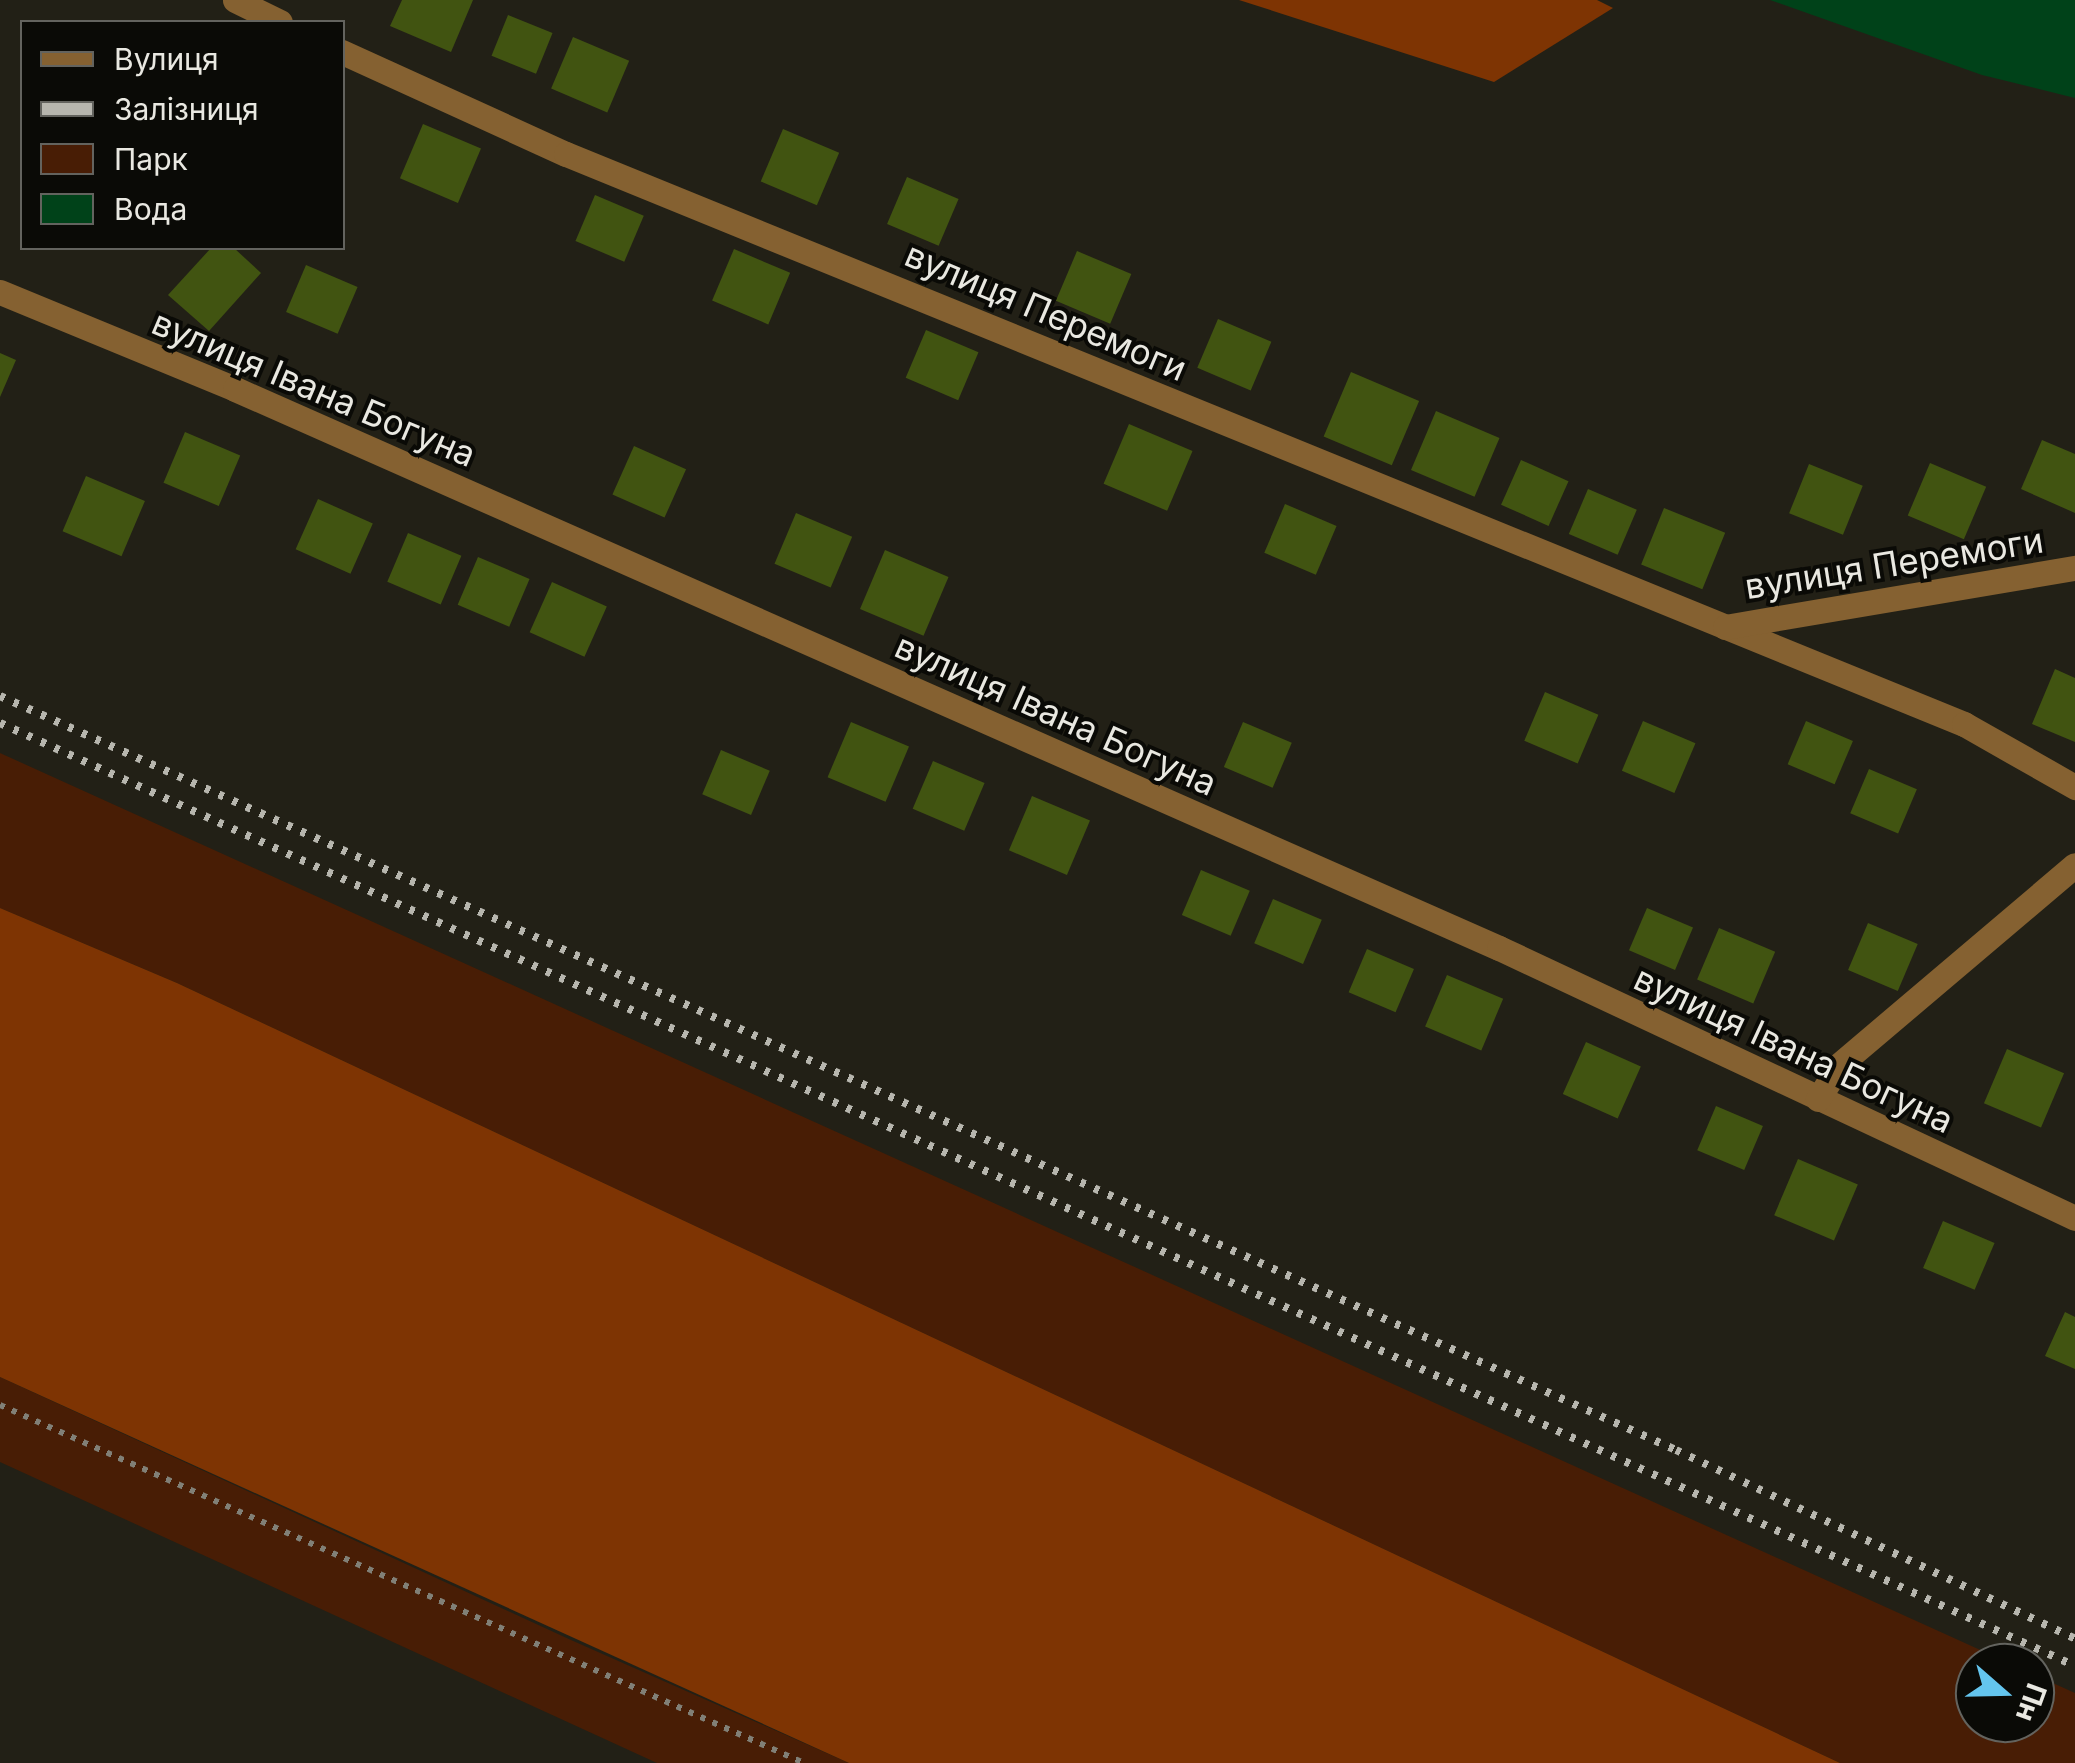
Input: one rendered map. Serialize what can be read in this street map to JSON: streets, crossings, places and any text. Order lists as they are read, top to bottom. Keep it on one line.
{"streets":{"street":["вулиця Перемоги","вулиця Івана Богуна"]},"legend":["Вулиця","Залізниця","Парк","Вода"],"north":"right"}
